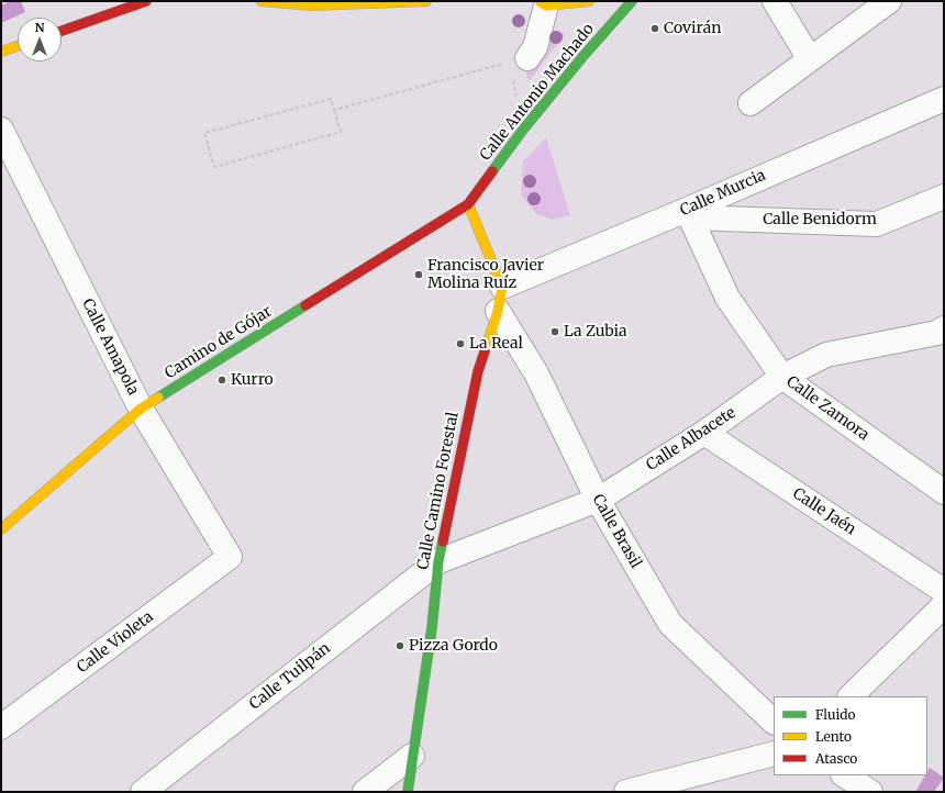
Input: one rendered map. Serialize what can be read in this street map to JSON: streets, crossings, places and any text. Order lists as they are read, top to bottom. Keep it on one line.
{"streets":{"street":["Calle Antonio Machado","Calle Murcia","Calle Benidorm","Camino de Gójar","Calle Amapola","Calle Zamora","Calle Albacete","Calle Camino Forestal","Calle Jaén","Calle Brasil","Calle Violeta","Calle Tuilpán"]},"crossings":[["Calle Antonio Machado","Camino de Gójar"],["Calle Murcia","Calle Benidorm"],["Calle Murcia","Calle Zamora"],["Calle Murcia","Calle Camino Forestal"],["Calle Benidorm","Calle Zamora"],["Camino de Gójar","Calle Amapola"],["Calle Amapola","Calle Violeta"],["Calle Zamora","Calle Albacete"],["Calle Albacete","Calle Camino Forestal"],["Calle Albacete","Calle Jaén"],["Calle Albacete","Calle Brasil"],["Calle Albacete","Calle Tuilpán"],["Calle Camino Forestal","Calle Brasil"],["Calle Camino Forestal","Calle Tuilpán"]],"places":["Covirán","Francisco Javier Molina Ruíz","La Zubia","La Real","Kurro","Pizza Gordo"],"legend":["Fluido","Lento","Atasco"],"north":"top"}
